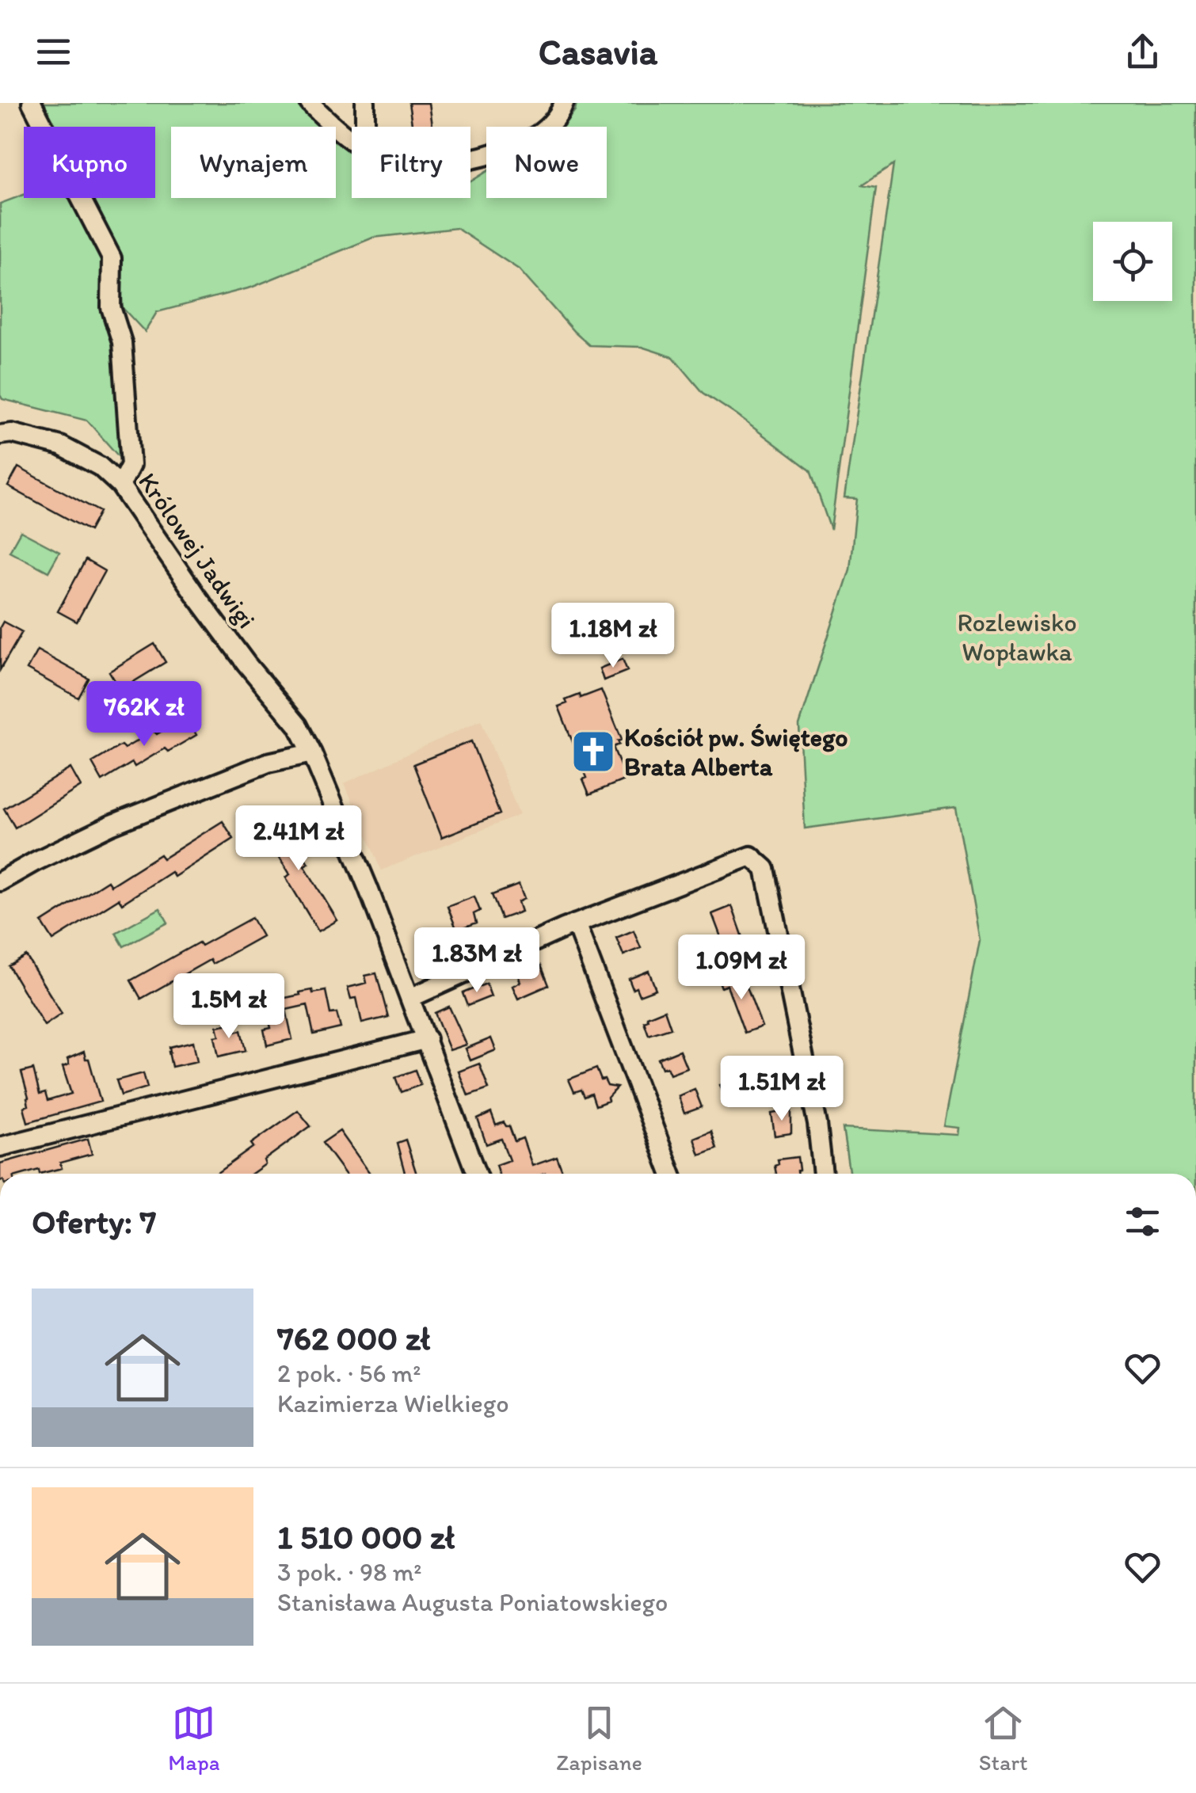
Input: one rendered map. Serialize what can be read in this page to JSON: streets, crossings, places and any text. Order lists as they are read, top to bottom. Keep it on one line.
{"streets":{"street":["Królowej Jadwigi"]},"parks":["Rozlewisko Wopławka"],"places":{"church":["Kościół pw. Świętego Brata Alberta"]},"page":{"header":"Casavia","chip":["Kupno","Wynajem","Filtry","Nowe"],"price":["1.18M zł","762K zł","2.41M zł","1.83M zł","1.09M zł","1.5M zł","1.51M zł"],"heading":"Oferty: 7","list":[{"name":"762 000 zł","note":"2 pok. · 56 m² · Kazimierza Wielkiego"},{"name":"1 510 000 zł","note":"3 pok. · 98 m² · Stanisława Augusta Poniatowskiego"}],"tabs":["Mapa","Zapisane","Start"]}}
